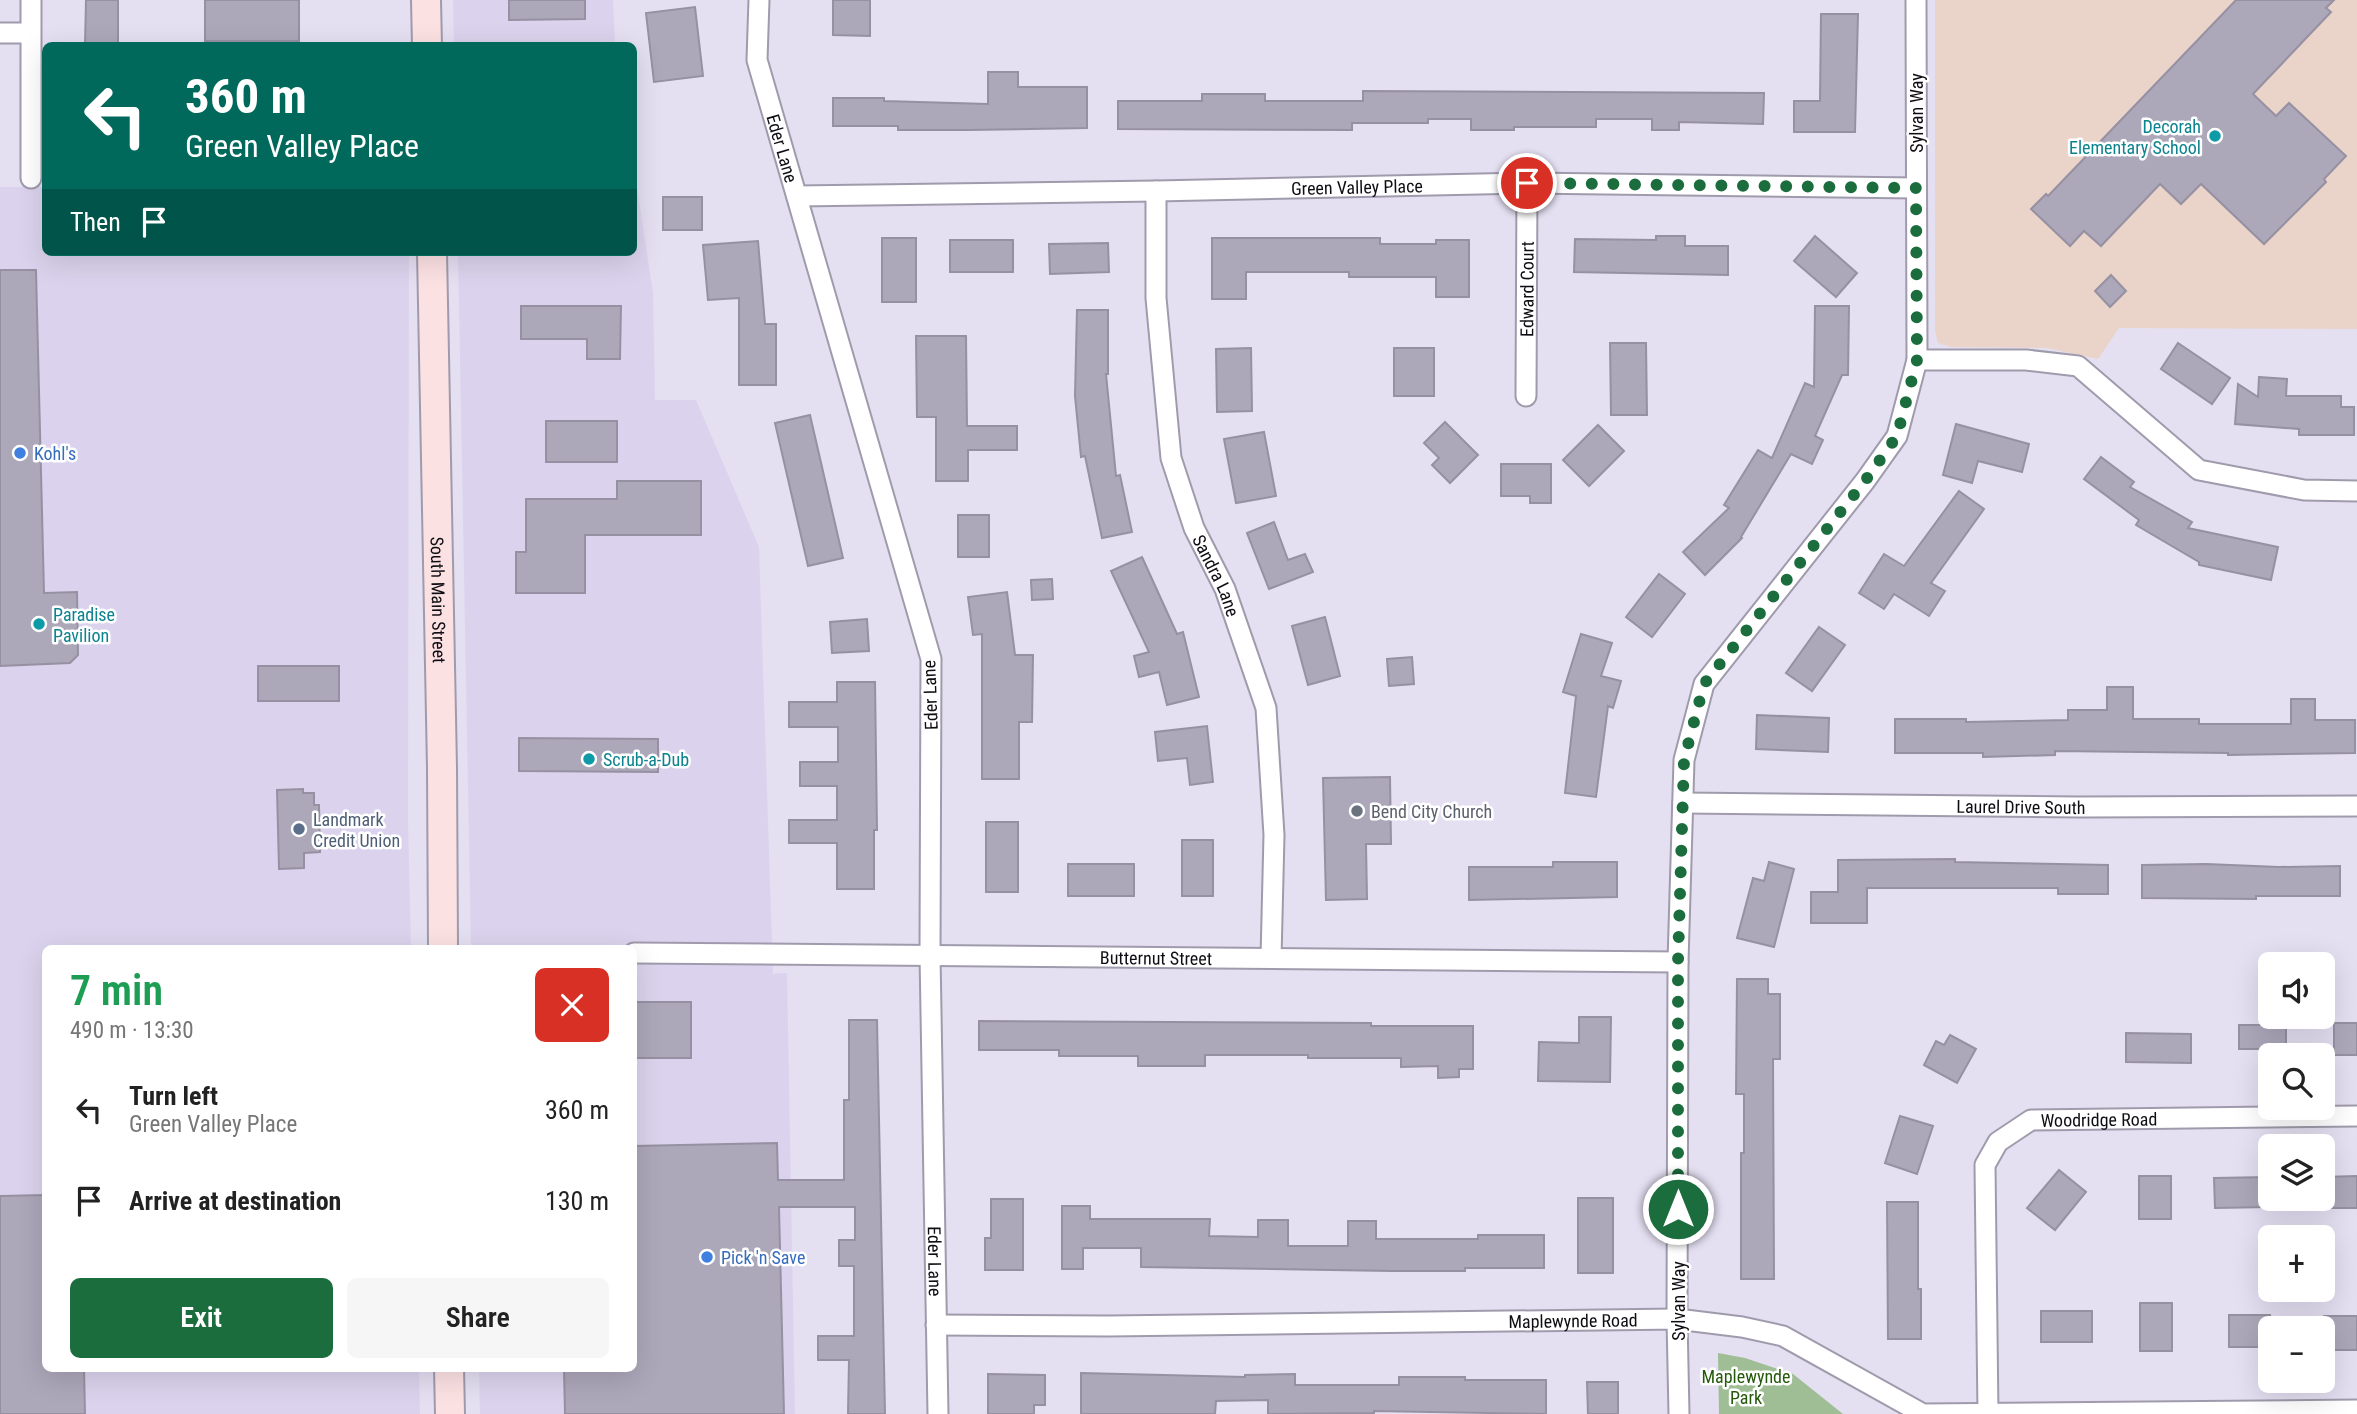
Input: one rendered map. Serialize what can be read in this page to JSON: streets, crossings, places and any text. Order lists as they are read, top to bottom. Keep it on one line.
{"streets":{"main road":["South Main Street"],"street":["Sylvan Way","Eder Lane","Green Valley Place","Edward Court","Sandra Lane","Laurel Drive South","Butternut Street","Woodridge Road","Maplewynde Road"]},"crossings":[["Sylvan Way","Green Valley Place"],["Sylvan Way","Laurel Drive South"],["Sylvan Way","Butternut Street"],["Sylvan Way","Maplewynde Road"],["Eder Lane","Green Valley Place"],["Eder Lane","Butternut Street"],["Eder Lane","Maplewynde Road"],["Green Valley Place","Edward Court"],["Green Valley Place","Sandra Lane"],["Sandra Lane","Butternut Street"],["Woodridge Road","Maplewynde Road"]],"parks":["Maplewynde Park"],"places":["Decorah Elementary School","Kohl's","Paradise Pavilion","Scrub-a-Dub","Bend City Church","Landmark Credit Union","Pick 'n Save"],"page":{"turn":["360 m","Green Valley Place"],"then":"Then","heading":["7 min","490 m · 13:30"],"map_buttons":["+","−"],"list":[{"name":"Turn left","note":"Green Valley Place","value":"360 m"},{"name":"Arrive at destination","value":"130 m"}],"buttons":["Exit","Share"]}}
